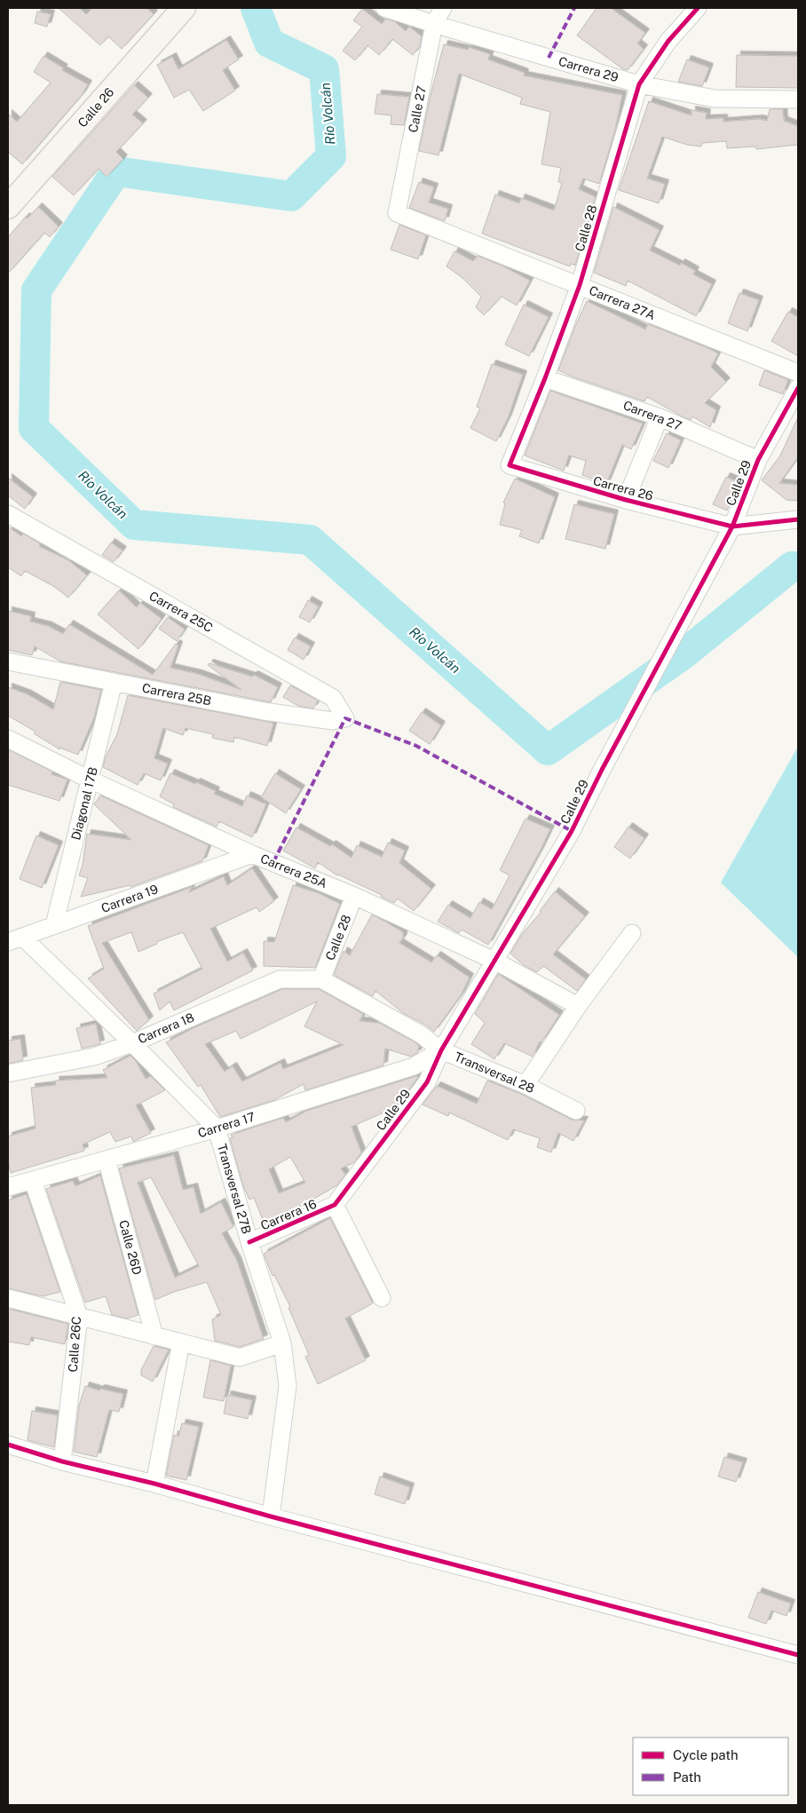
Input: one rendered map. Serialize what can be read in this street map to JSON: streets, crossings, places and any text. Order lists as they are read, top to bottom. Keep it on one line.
{"streets":{"main road":["Calle 26"],"street":["Carrera 29","Calle 27","Calle 28","Carrera 27A","Carrera 27","Calle 29","Carrera 26","Carrera 25C","Carrera 25B","Diagonal 17B","Carrera 25A","Carrera 19","Carrera 18","Transversal 28","Carrera 17","Transversal 27B","Carrera 16","Calle 26D","Calle 26C"]},"crossings":[["Carrera 29","Calle 27"],["Carrera 29","Calle 28"],["Calle 27","Carrera 27A"],["Calle 28","Carrera 27A"],["Calle 28","Carrera 27"],["Calle 28","Carrera 26"],["Calle 28","Carrera 25A"],["Calle 28","Carrera 18"],["Calle 28","Transversal 28"],["Carrera 27","Calle 29"],["Calle 29","Carrera 26"],["Calle 29","Carrera 25A"],["Calle 29","Transversal 28"],["Calle 29","Carrera 17"],["Calle 29","Carrera 16"],["Carrera 25C","Carrera 25B"],["Carrera 25B","Diagonal 17B"],["Diagonal 17B","Carrera 25A"],["Diagonal 17B","Carrera 19"],["Carrera 25A","Carrera 19"],["Carrera 19","Transversal 27B"],["Carrera 18","Transversal 28"],["Carrera 18","Transversal 27B"],["Transversal 28","Carrera 17"],["Carrera 17","Transversal 27B"],["Carrera 17","Calle 26D"],["Carrera 17","Calle 26C"],["Transversal 27B","Carrera 16"]],"water":["Río Volcán"],"legend":["Cycle path","Path"]}
